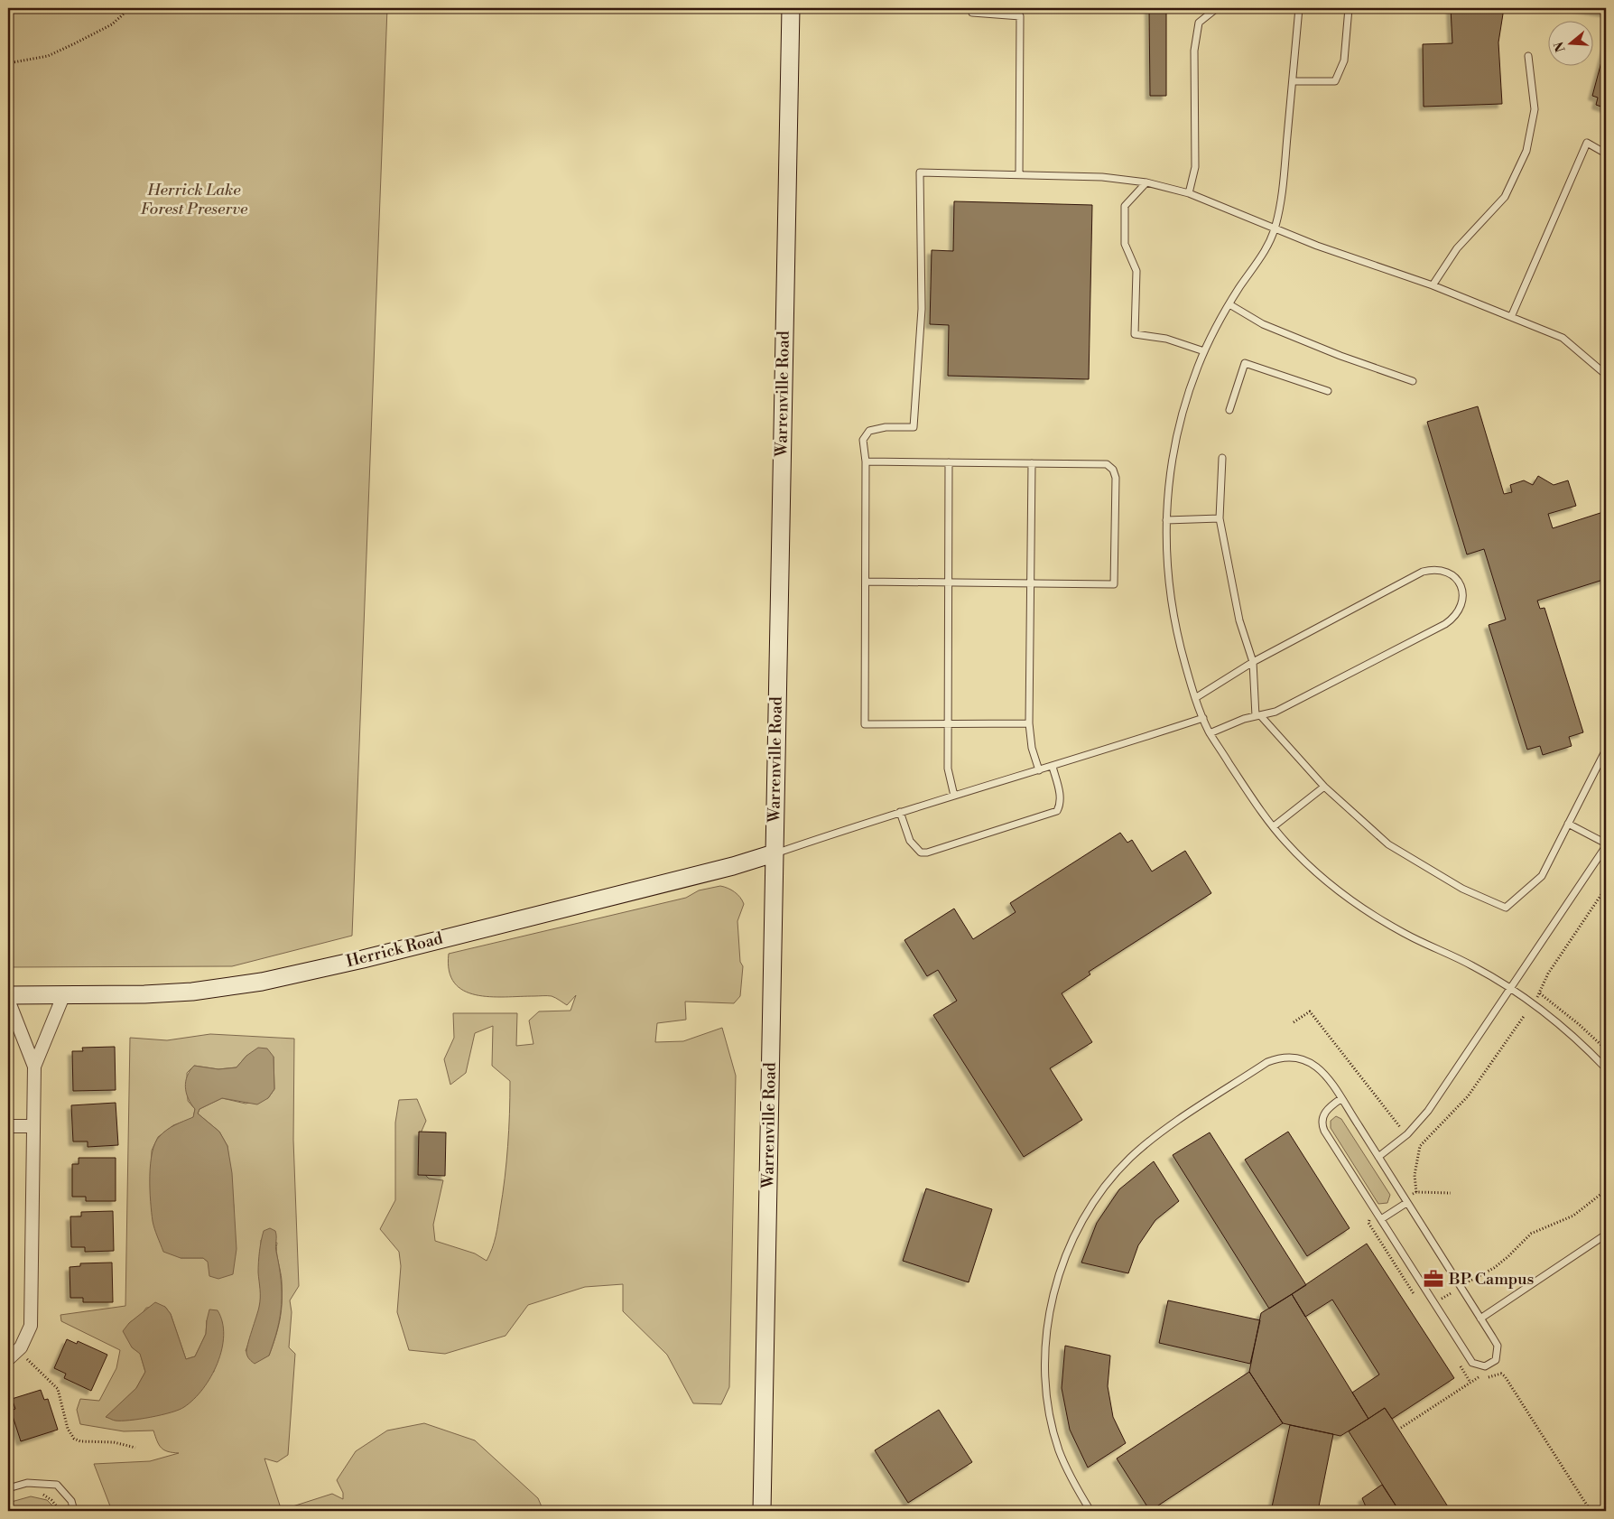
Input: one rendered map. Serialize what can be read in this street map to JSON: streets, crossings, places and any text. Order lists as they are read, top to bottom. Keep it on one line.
{"streets":{"main road":["Warrenville Road","Herrick Road"]},"crossings":[["Warrenville Road","Herrick Road"]],"parks":["Herrick Lake Forest Preserve"],"places":{"office":["BP Campus"]},"north":"left"}
